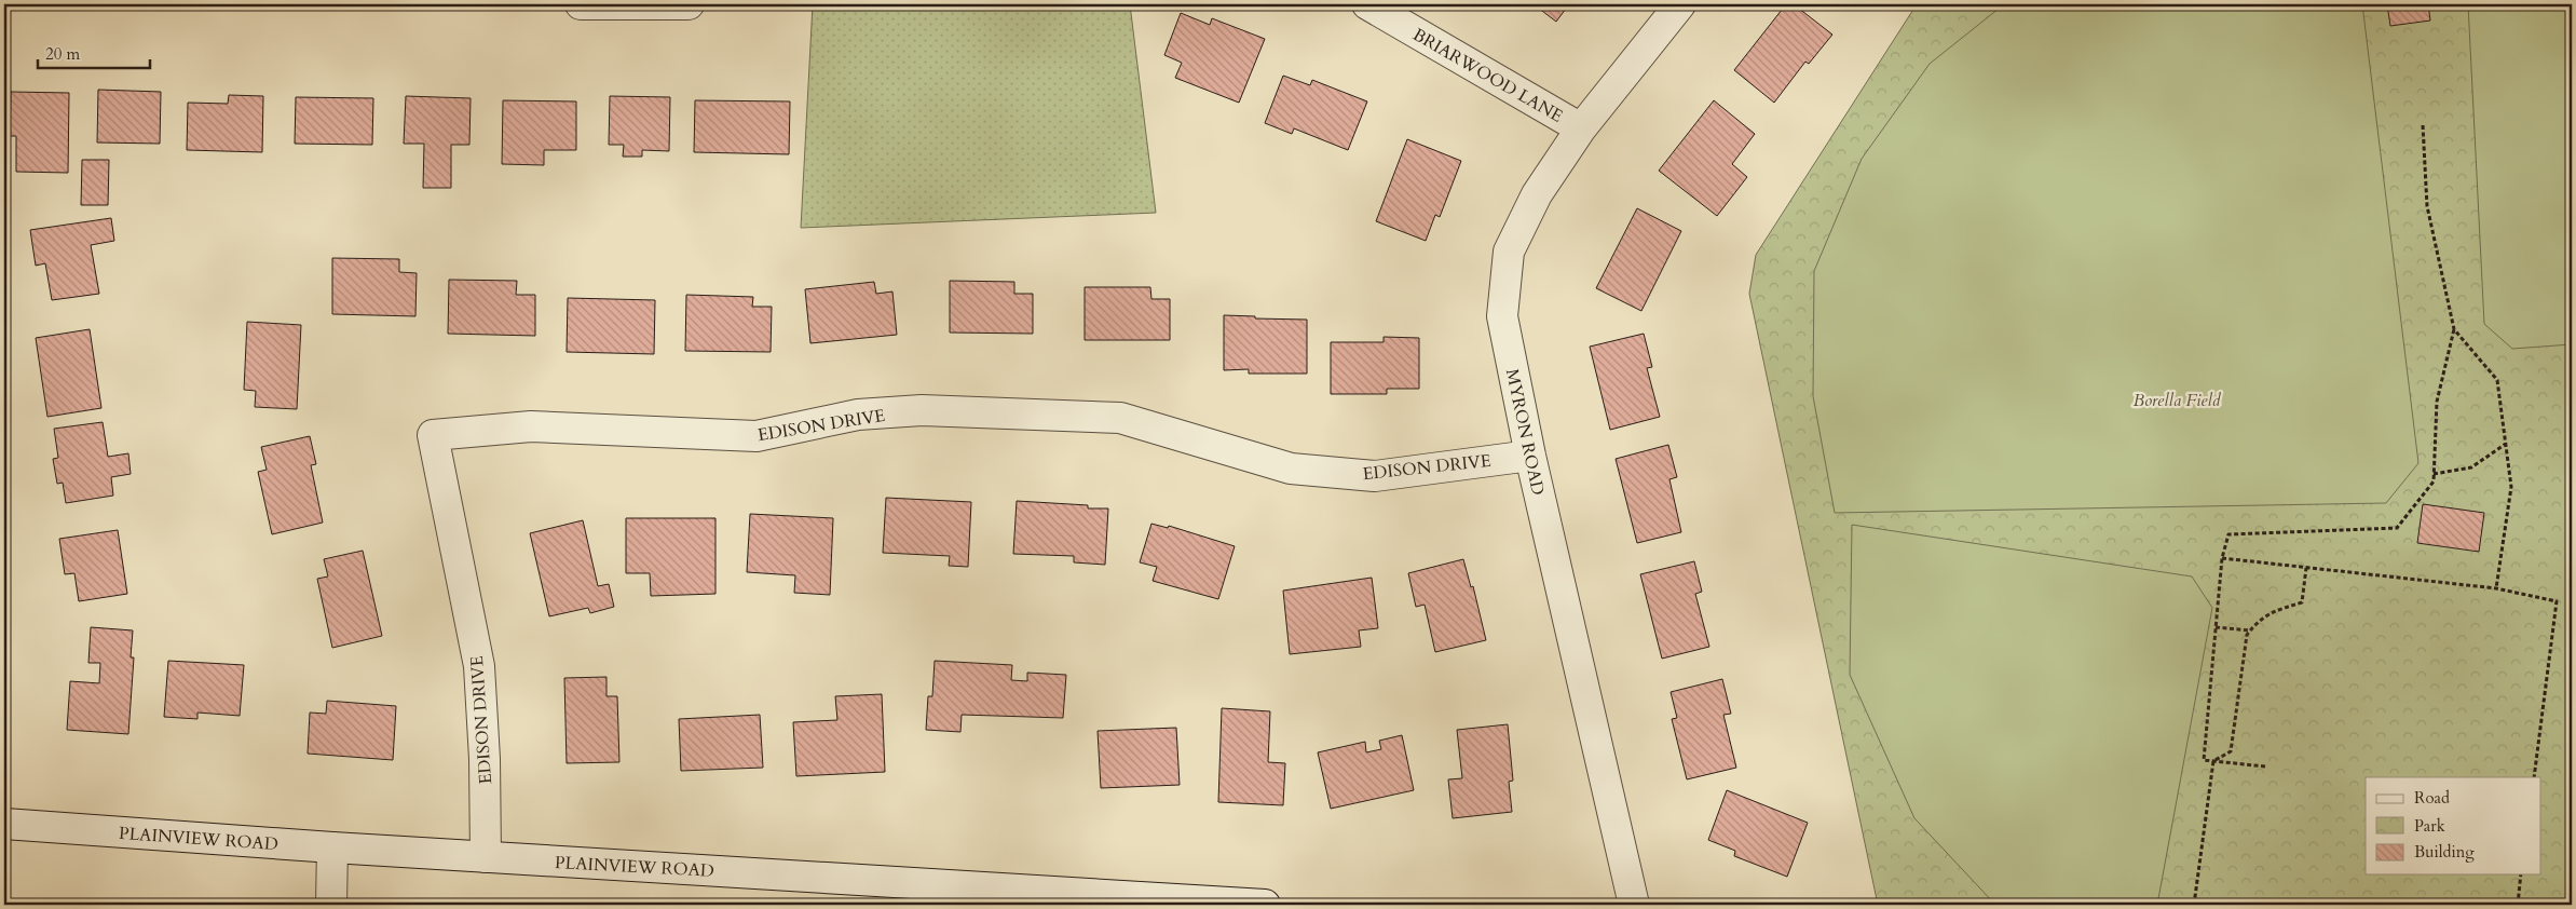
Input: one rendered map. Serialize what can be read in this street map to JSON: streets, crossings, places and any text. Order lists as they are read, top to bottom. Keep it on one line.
{"streets":{"street":["BRIARWOOD LANE","EDISON DRIVE","MYRON ROAD","PLAINVIEW ROAD"]},"crossings":[["BRIARWOOD LANE","MYRON ROAD"],["EDISON DRIVE","MYRON ROAD"],["EDISON DRIVE","PLAINVIEW ROAD"]],"parks":["Borella Field"],"legend":["Road","Park","Building"],"scale_bar":"20 m"}
